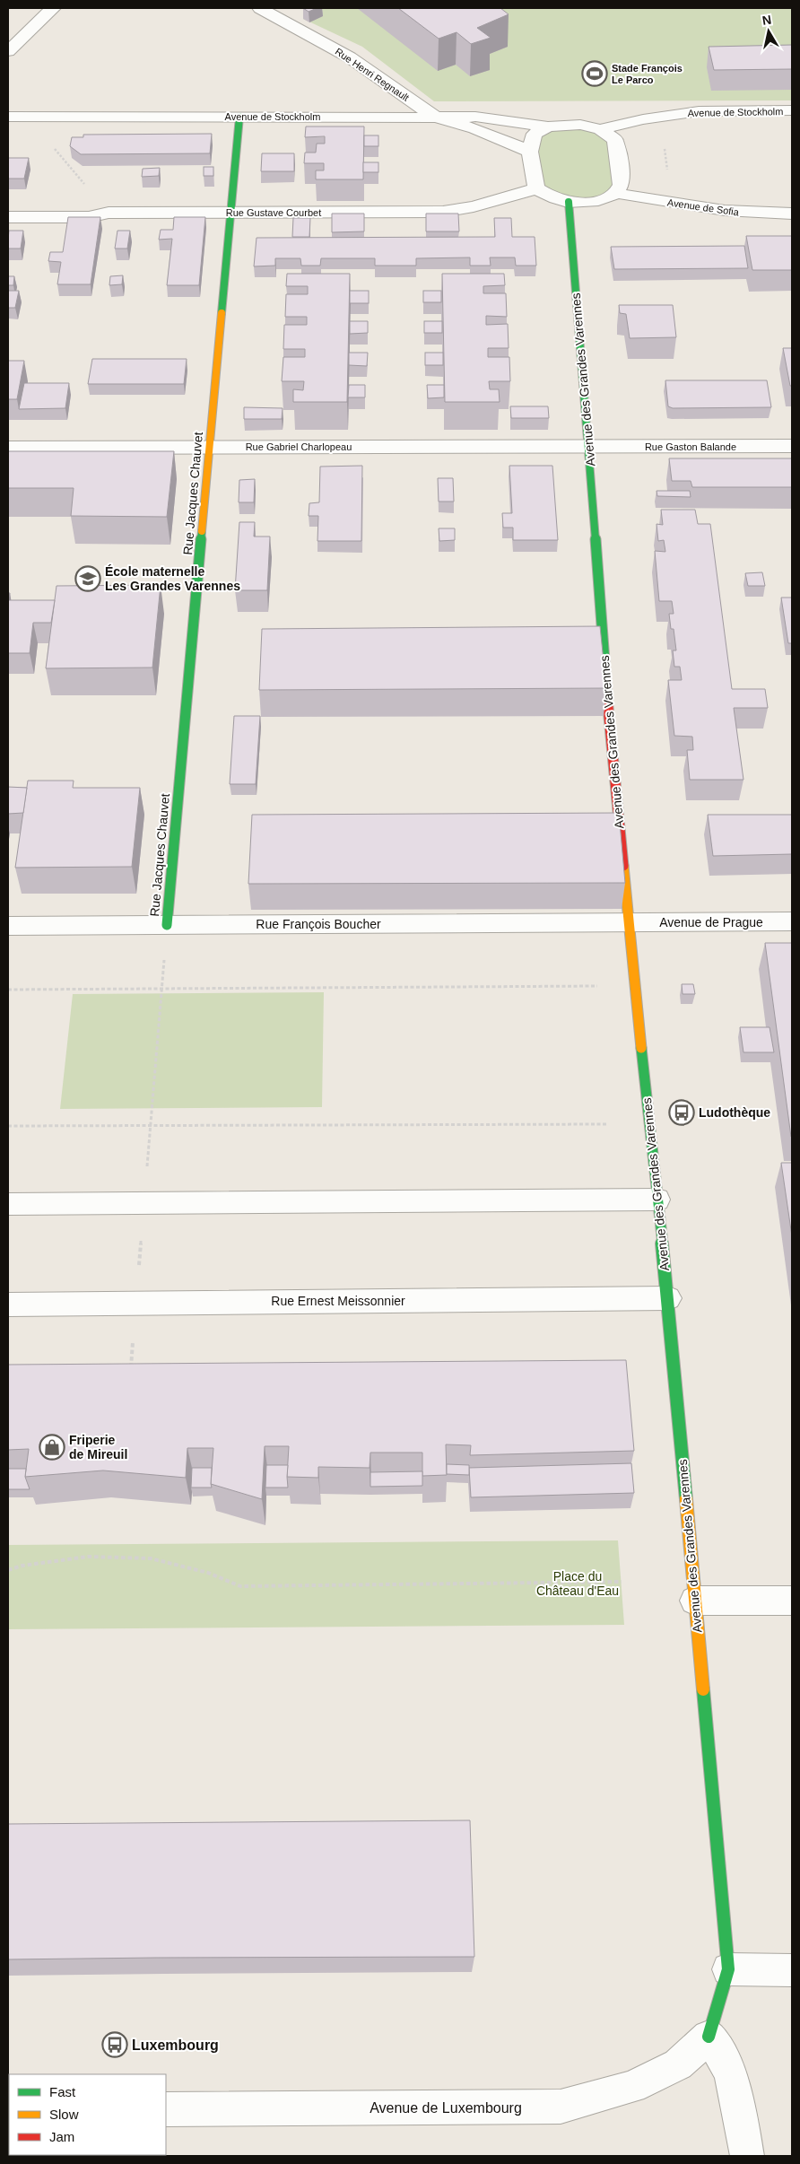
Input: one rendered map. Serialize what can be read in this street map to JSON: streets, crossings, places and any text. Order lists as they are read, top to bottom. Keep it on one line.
{"streets":{"street":["Rue Henri Regnault","Avenue de Stockholm","Avenue de Sofia","Rue Gustave Courbet","Avenue des Grandes Varennes","Rue Gabriel Charlopeau","Rue Gaston Balande","Rue Jacques Chauvet","Avenue de Prague","Rue François Boucher","Rue Ernest Meissonnier","Avenue de Luxembourg"]},"crossings":[["Rue Henri Regnault","Avenue de Stockholm"],["Avenue de Stockholm","Avenue de Sofia"],["Avenue de Stockholm","Rue Gustave Courbet"],["Avenue de Stockholm","Avenue des Grandes Varennes"],["Avenue de Stockholm","Rue Jacques Chauvet"],["Avenue de Sofia","Rue Gustave Courbet"],["Avenue de Sofia","Avenue des Grandes Varennes"],["Rue Gustave Courbet","Avenue des Grandes Varennes"],["Rue Gustave Courbet","Rue Jacques Chauvet"],["Avenue des Grandes Varennes","Rue Gabriel Charlopeau"],["Avenue des Grandes Varennes","Rue Gaston Balande"],["Avenue des Grandes Varennes","Avenue de Prague"],["Avenue des Grandes Varennes","Rue François Boucher"],["Avenue des Grandes Varennes","Rue Ernest Meissonnier"],["Avenue des Grandes Varennes","Avenue de Luxembourg"],["Rue Gabriel Charlopeau","Rue Gaston Balande"],["Rue Gabriel Charlopeau","Rue Jacques Chauvet"],["Rue Jacques Chauvet","Rue François Boucher"],["Avenue de Prague","Rue François Boucher"]],"parks":["Place du Château d'Eau"],"places":{"sports":["Stade François Le Parco"],"school or university":["École maternelle Les Grandes Varennes"],"bus stop":["Ludothèque","Luxembourg"],"shop":["Friperie de Mireuil"]},"legend":["Fast","Slow","Jam"],"north":"top"}
